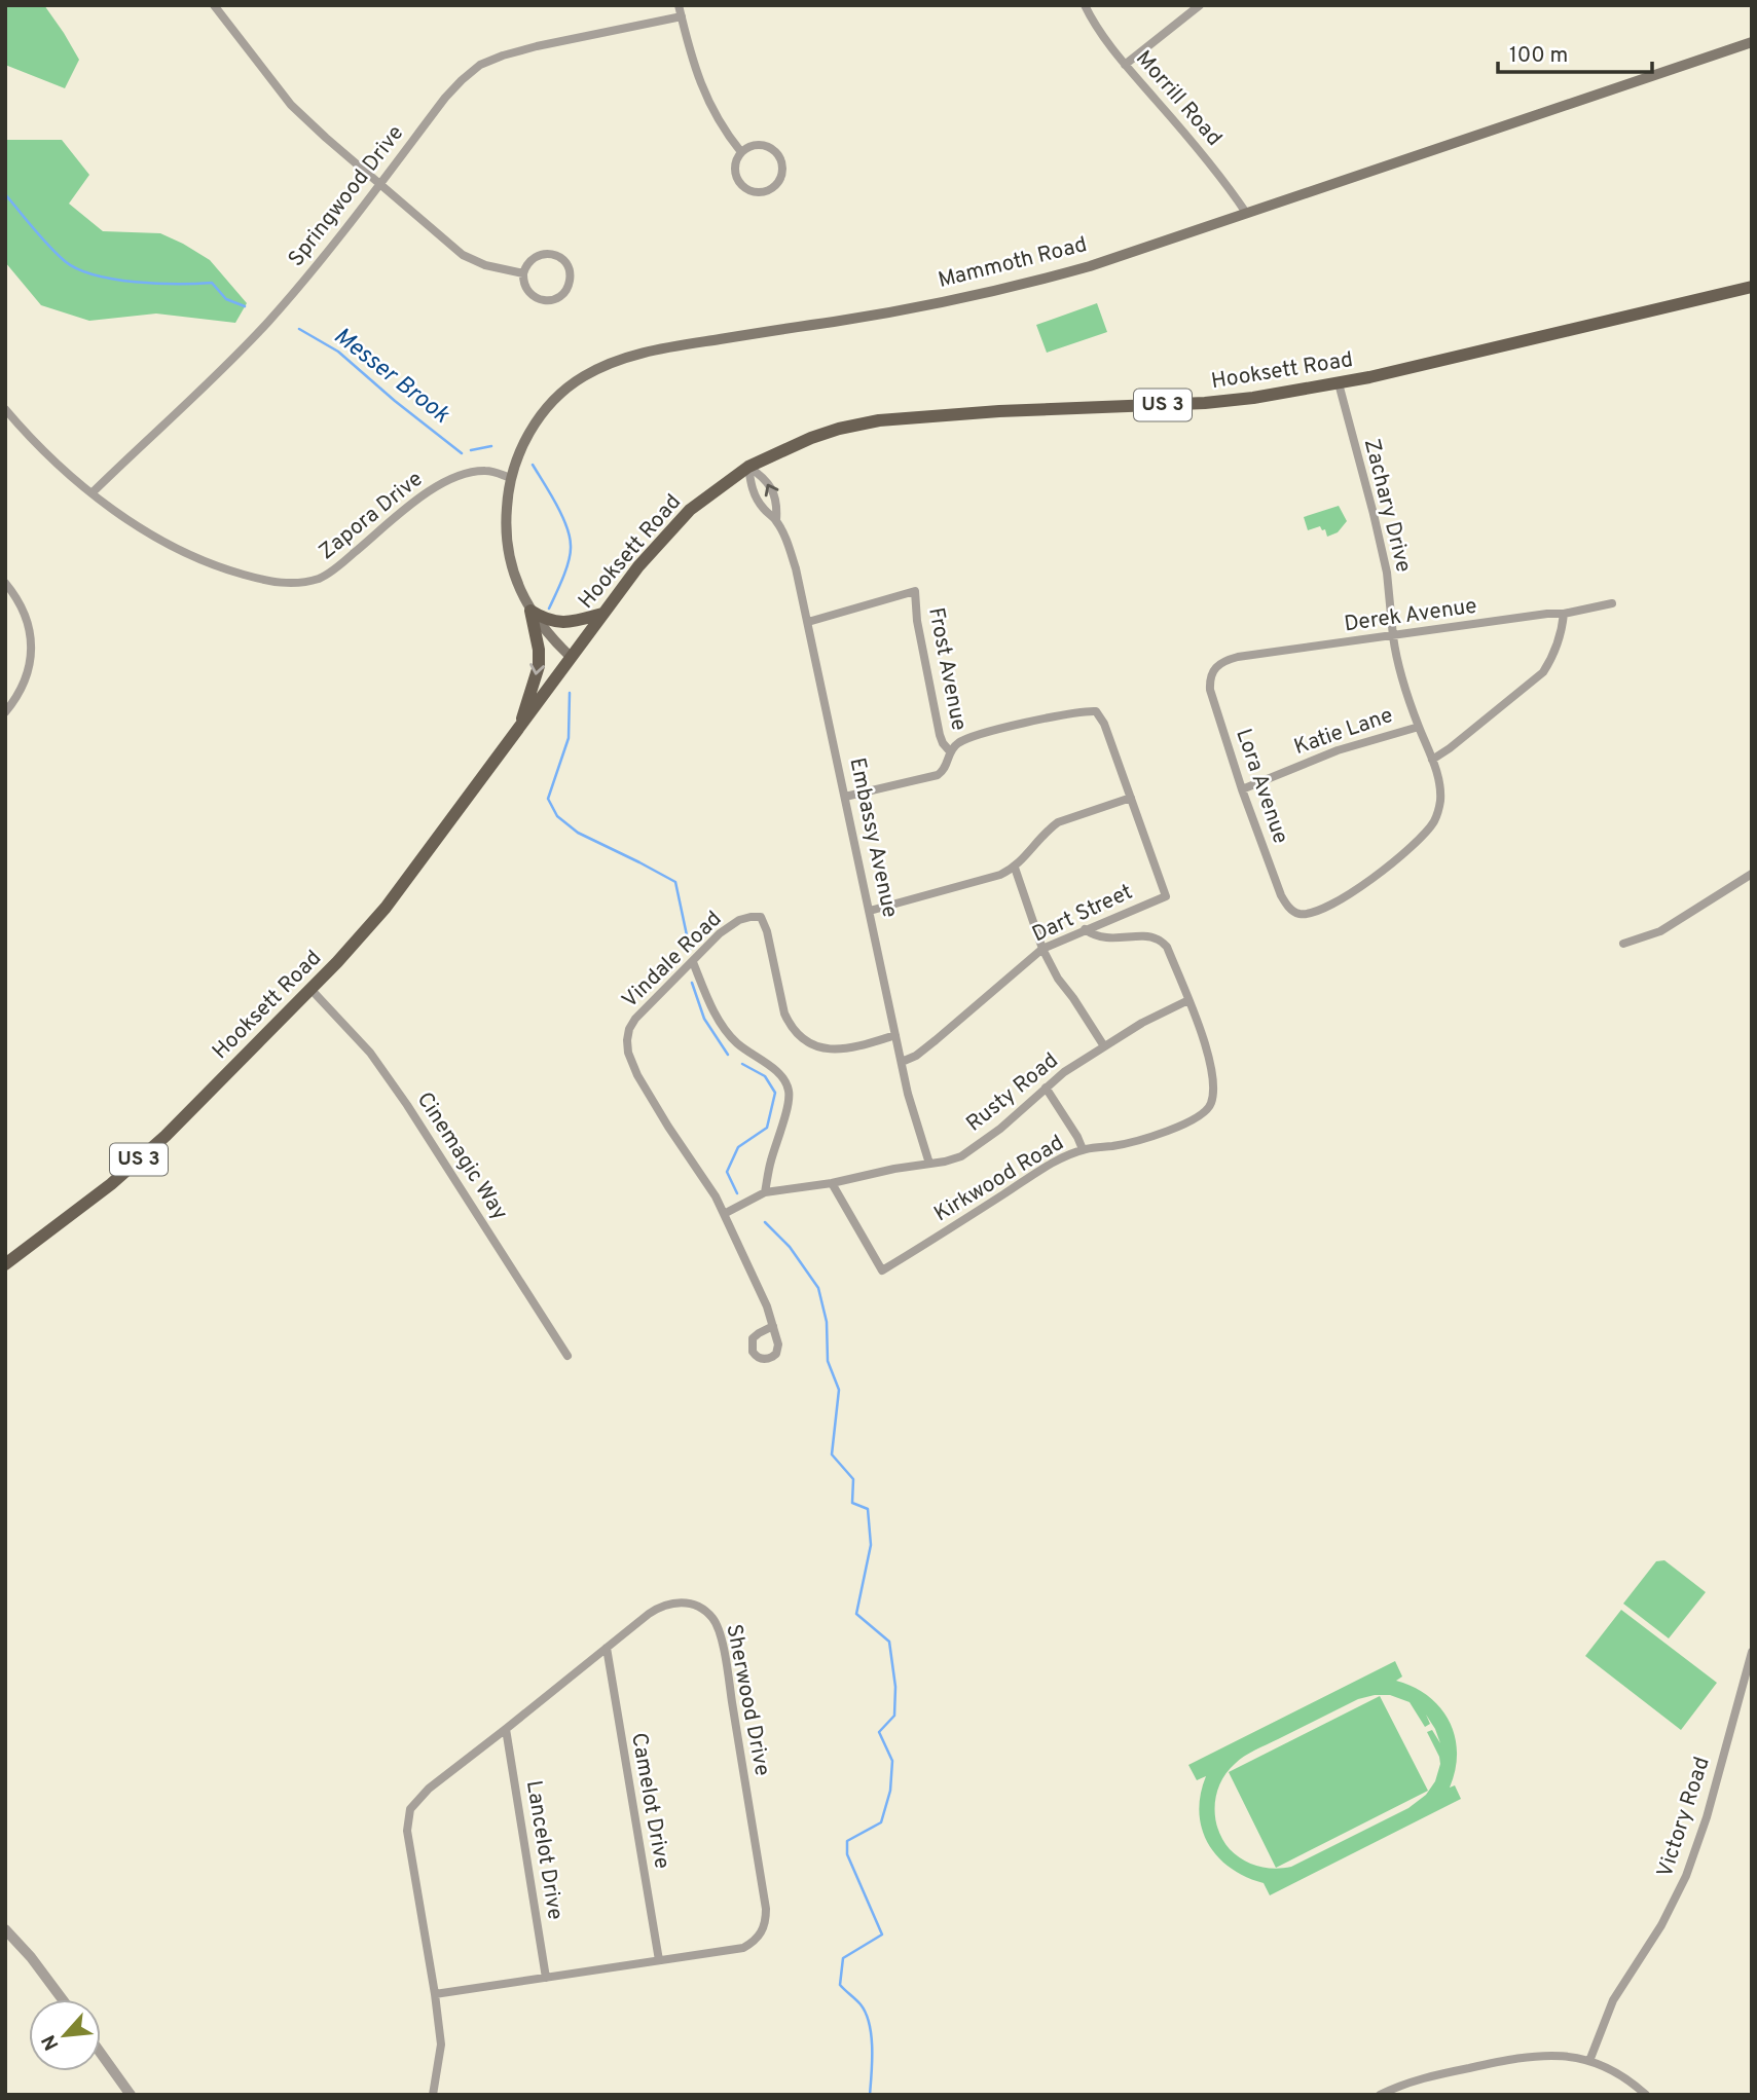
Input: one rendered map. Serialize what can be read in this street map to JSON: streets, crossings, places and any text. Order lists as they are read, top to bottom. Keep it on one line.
{"streets":{"main road":["Mammoth Road","Hooksett Road","US 3"],"street":["Morrill Road","Springwood Drive","Zachary Drive","Zapora Drive","Derek Avenue","Frost Avenue","Katie Lane","Lora Avenue","Embassy Avenue","Dart Street","Vindale Road","Rusty Road","Cinemagic Way","Kirkwood Road","Sherwood Drive","Camelot Drive","Victory Road","Lancelot Drive"]},"crossings":[["Morrill Road","Mammoth Road"],["Springwood Drive","Zapora Drive"],["Mammoth Road","Hooksett Road"],["Mammoth Road","Zapora Drive"],["Hooksett Road","Zachary Drive"],["Hooksett Road","Embassy Avenue"],["Hooksett Road","Cinemagic Way"],["Zachary Drive","Derek Avenue"],["Zachary Drive","Katie Lane"],["Zachary Drive","Lora Avenue"],["Derek Avenue","Lora Avenue"],["Frost Avenue","Embassy Avenue"],["Katie Lane","Lora Avenue"],["Embassy Avenue","Dart Street"],["Embassy Avenue","Vindale Road"],["Embassy Avenue","Rusty Road"],["Vindale Road","Rusty Road"],["Rusty Road","Kirkwood Road"],["Sherwood Drive","Camelot Drive"],["Sherwood Drive","Lancelot Drive"]],"water":["Messer Brook"],"scale_bar":"100 m","north":"bottom left"}
